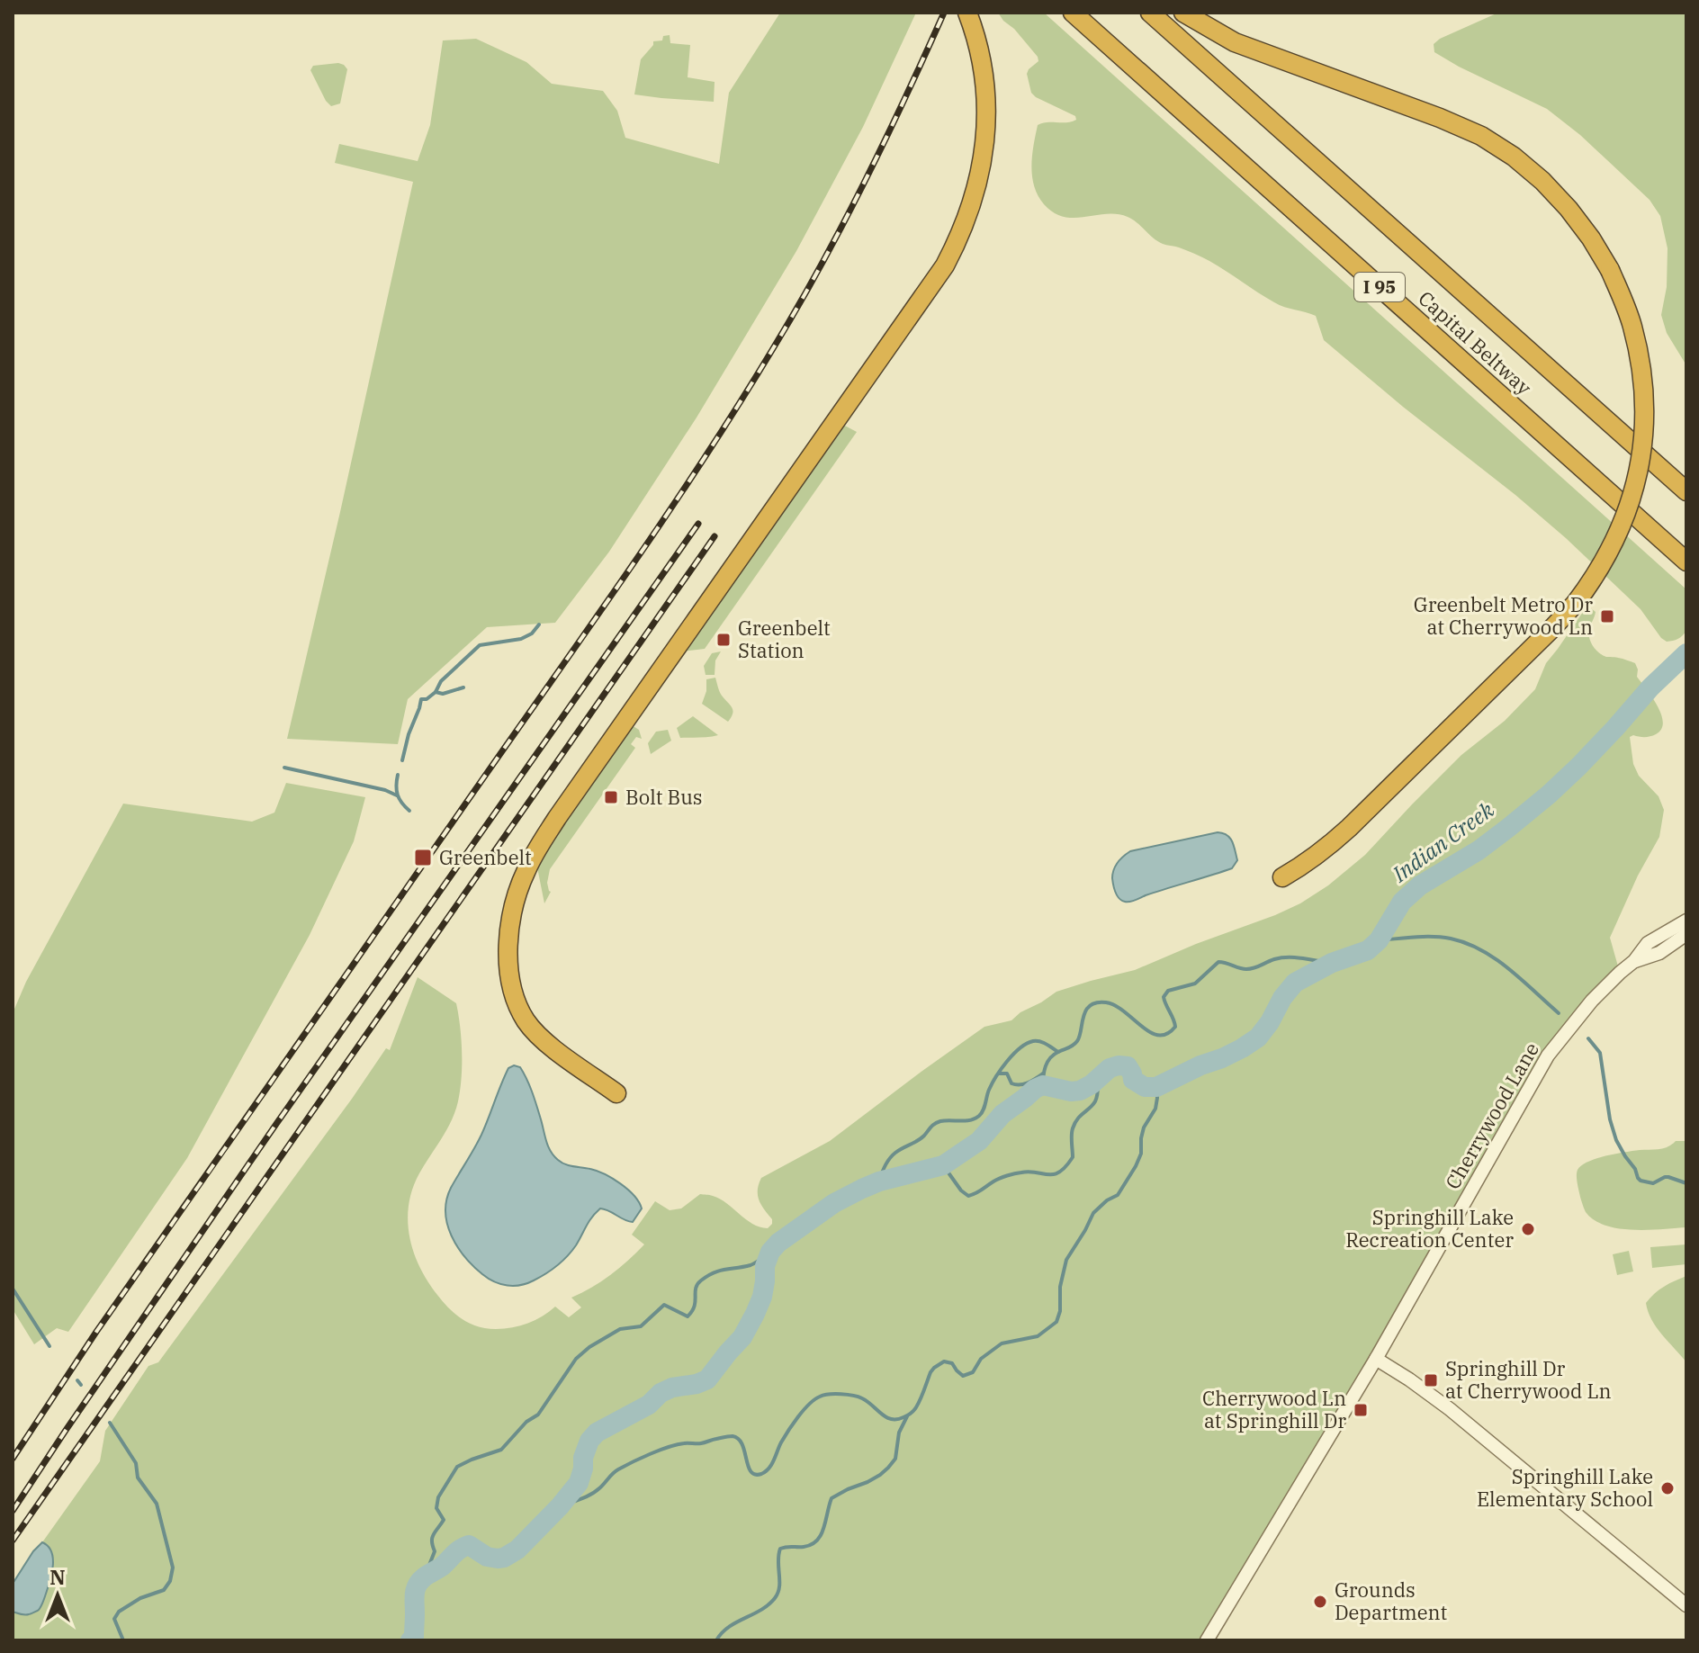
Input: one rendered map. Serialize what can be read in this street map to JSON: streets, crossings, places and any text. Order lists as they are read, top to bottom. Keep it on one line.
{"streets":{"highway":["I 95","Capital Beltway"],"street":["Cherrywood Lane"]},"water":["Indian Creek"],"places":{"transit":["Greenbelt Metro Dr at Cherrywood Ln","Greenbelt Station","Bolt Bus","Greenbelt","Springhill Dr at Cherrywood Ln","Cherrywood Ln at Springhill Dr"],"other":["Springhill Lake Recreation Center","Springhill Lake Elementary School","Grounds Department"]},"north":"top"}
